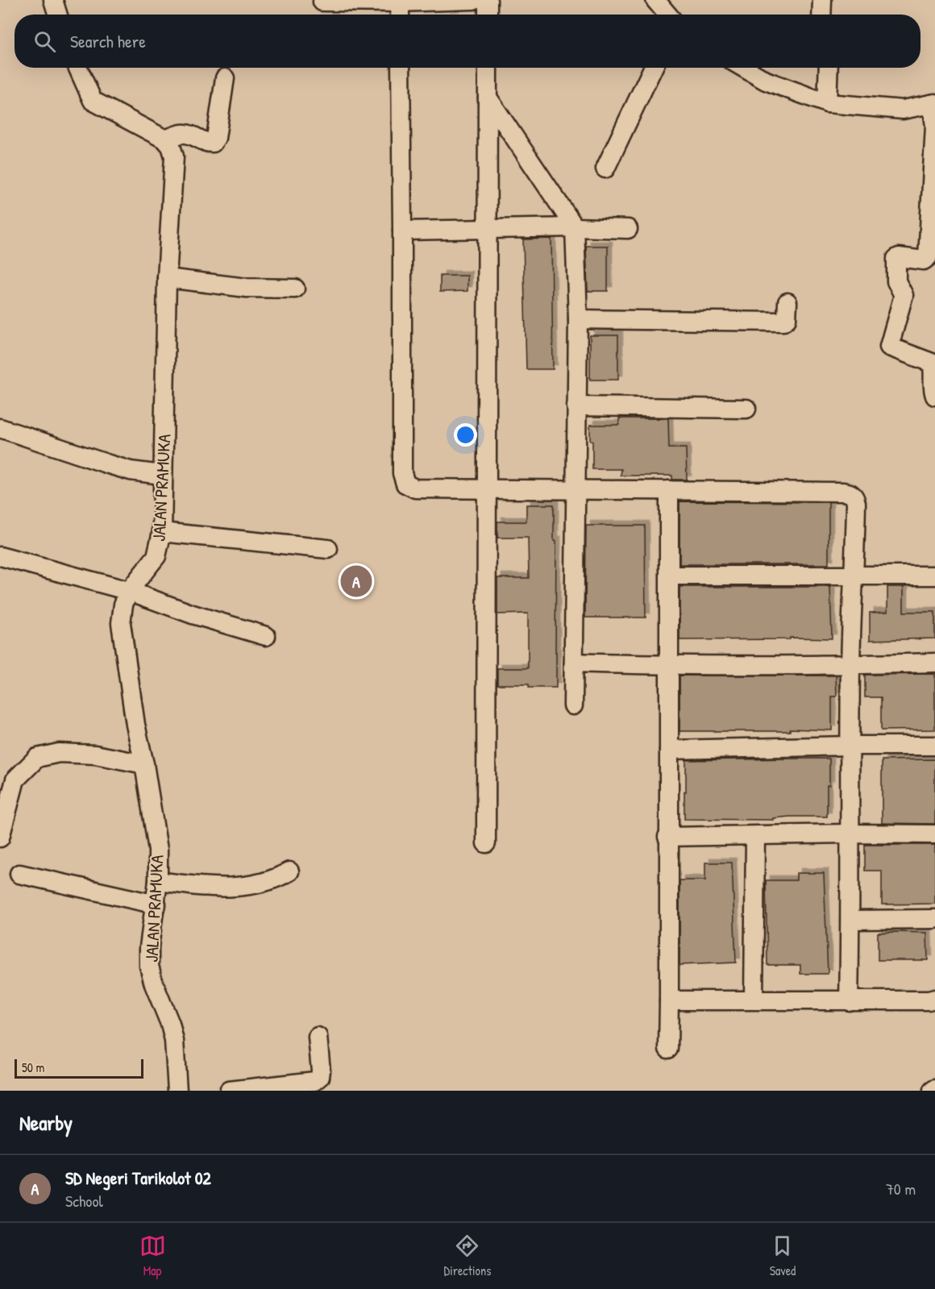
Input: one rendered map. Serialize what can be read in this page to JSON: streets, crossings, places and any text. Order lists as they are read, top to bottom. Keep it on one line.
{"streets":{"street":["JALAN PRAMUKA"]},"scale_bar":"50 m","page":{"search":"Search here","pins":"A","scale":"50 m","heading":"Nearby","list":[{"mark":"A","name":"SD Negeri Tarikolot 02","note":"School","value":"70 m"}],"nav":["Map","Directions","Saved"]}}
